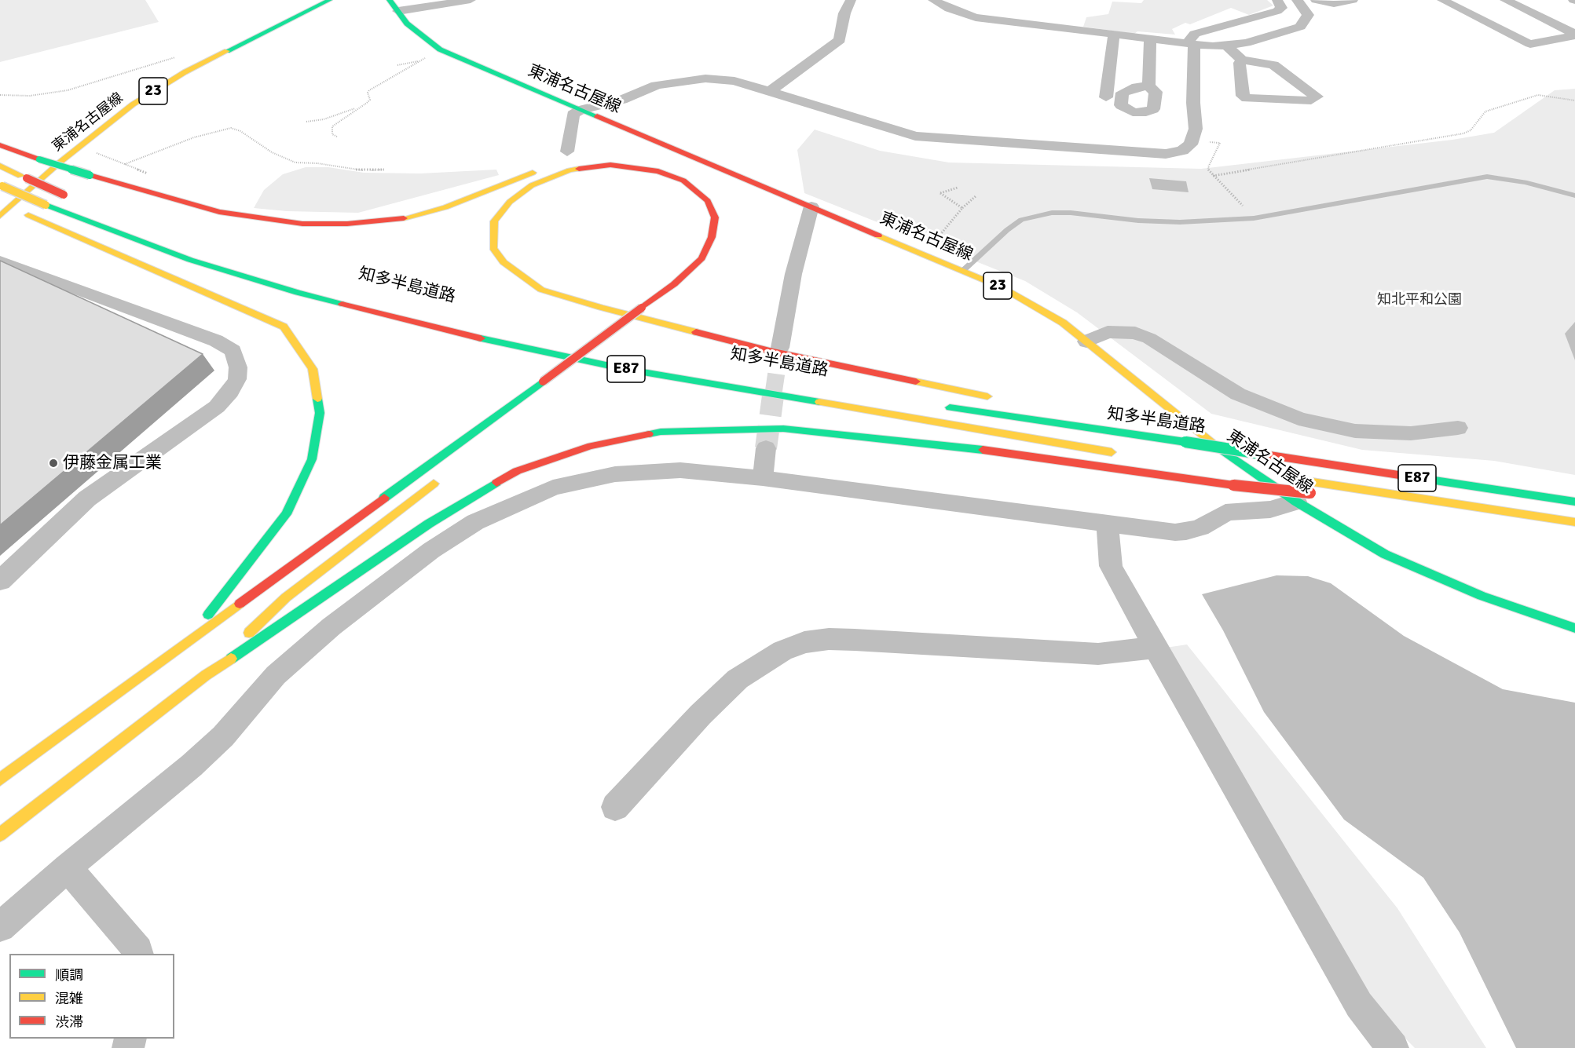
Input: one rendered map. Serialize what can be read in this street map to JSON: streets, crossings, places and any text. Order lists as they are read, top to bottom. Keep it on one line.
{"streets":{"main road":["東浦名古屋線","23","知多半島道路","E87"]},"parks":["知北平和公園"],"places":["伊藤金属工業"],"legend":["順調","混雑","渋滞"]}
